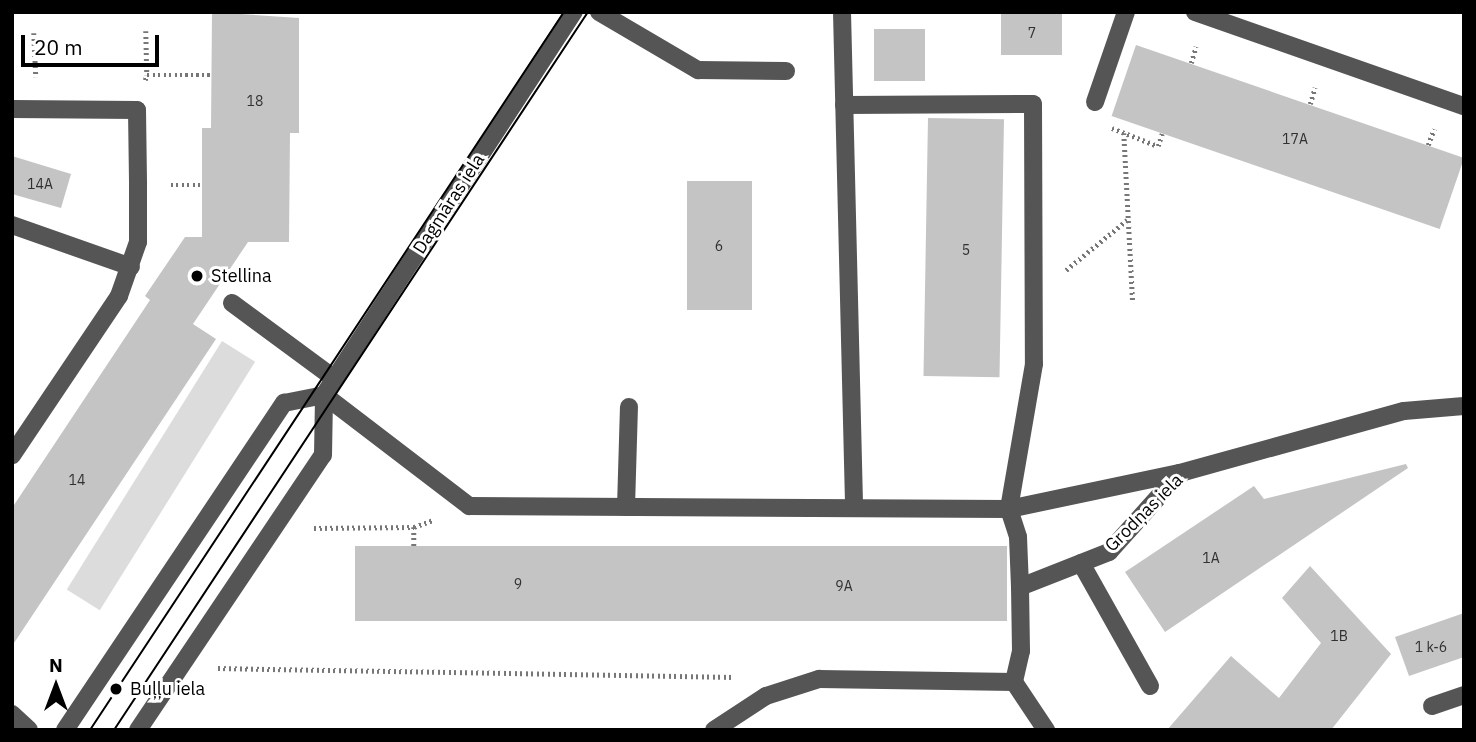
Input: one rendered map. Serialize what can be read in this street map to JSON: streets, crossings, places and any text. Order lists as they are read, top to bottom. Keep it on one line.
{"streets":{"street":["Dagmāras iela","Grodņas iela"]},"places":["Stellina","Buļļu iela"],"house_numbers":["7","18","17A","14A","6","5","14","1A","9","9A","1B","1 k-6"],"scale_bar":"20 m","north":"top"}
